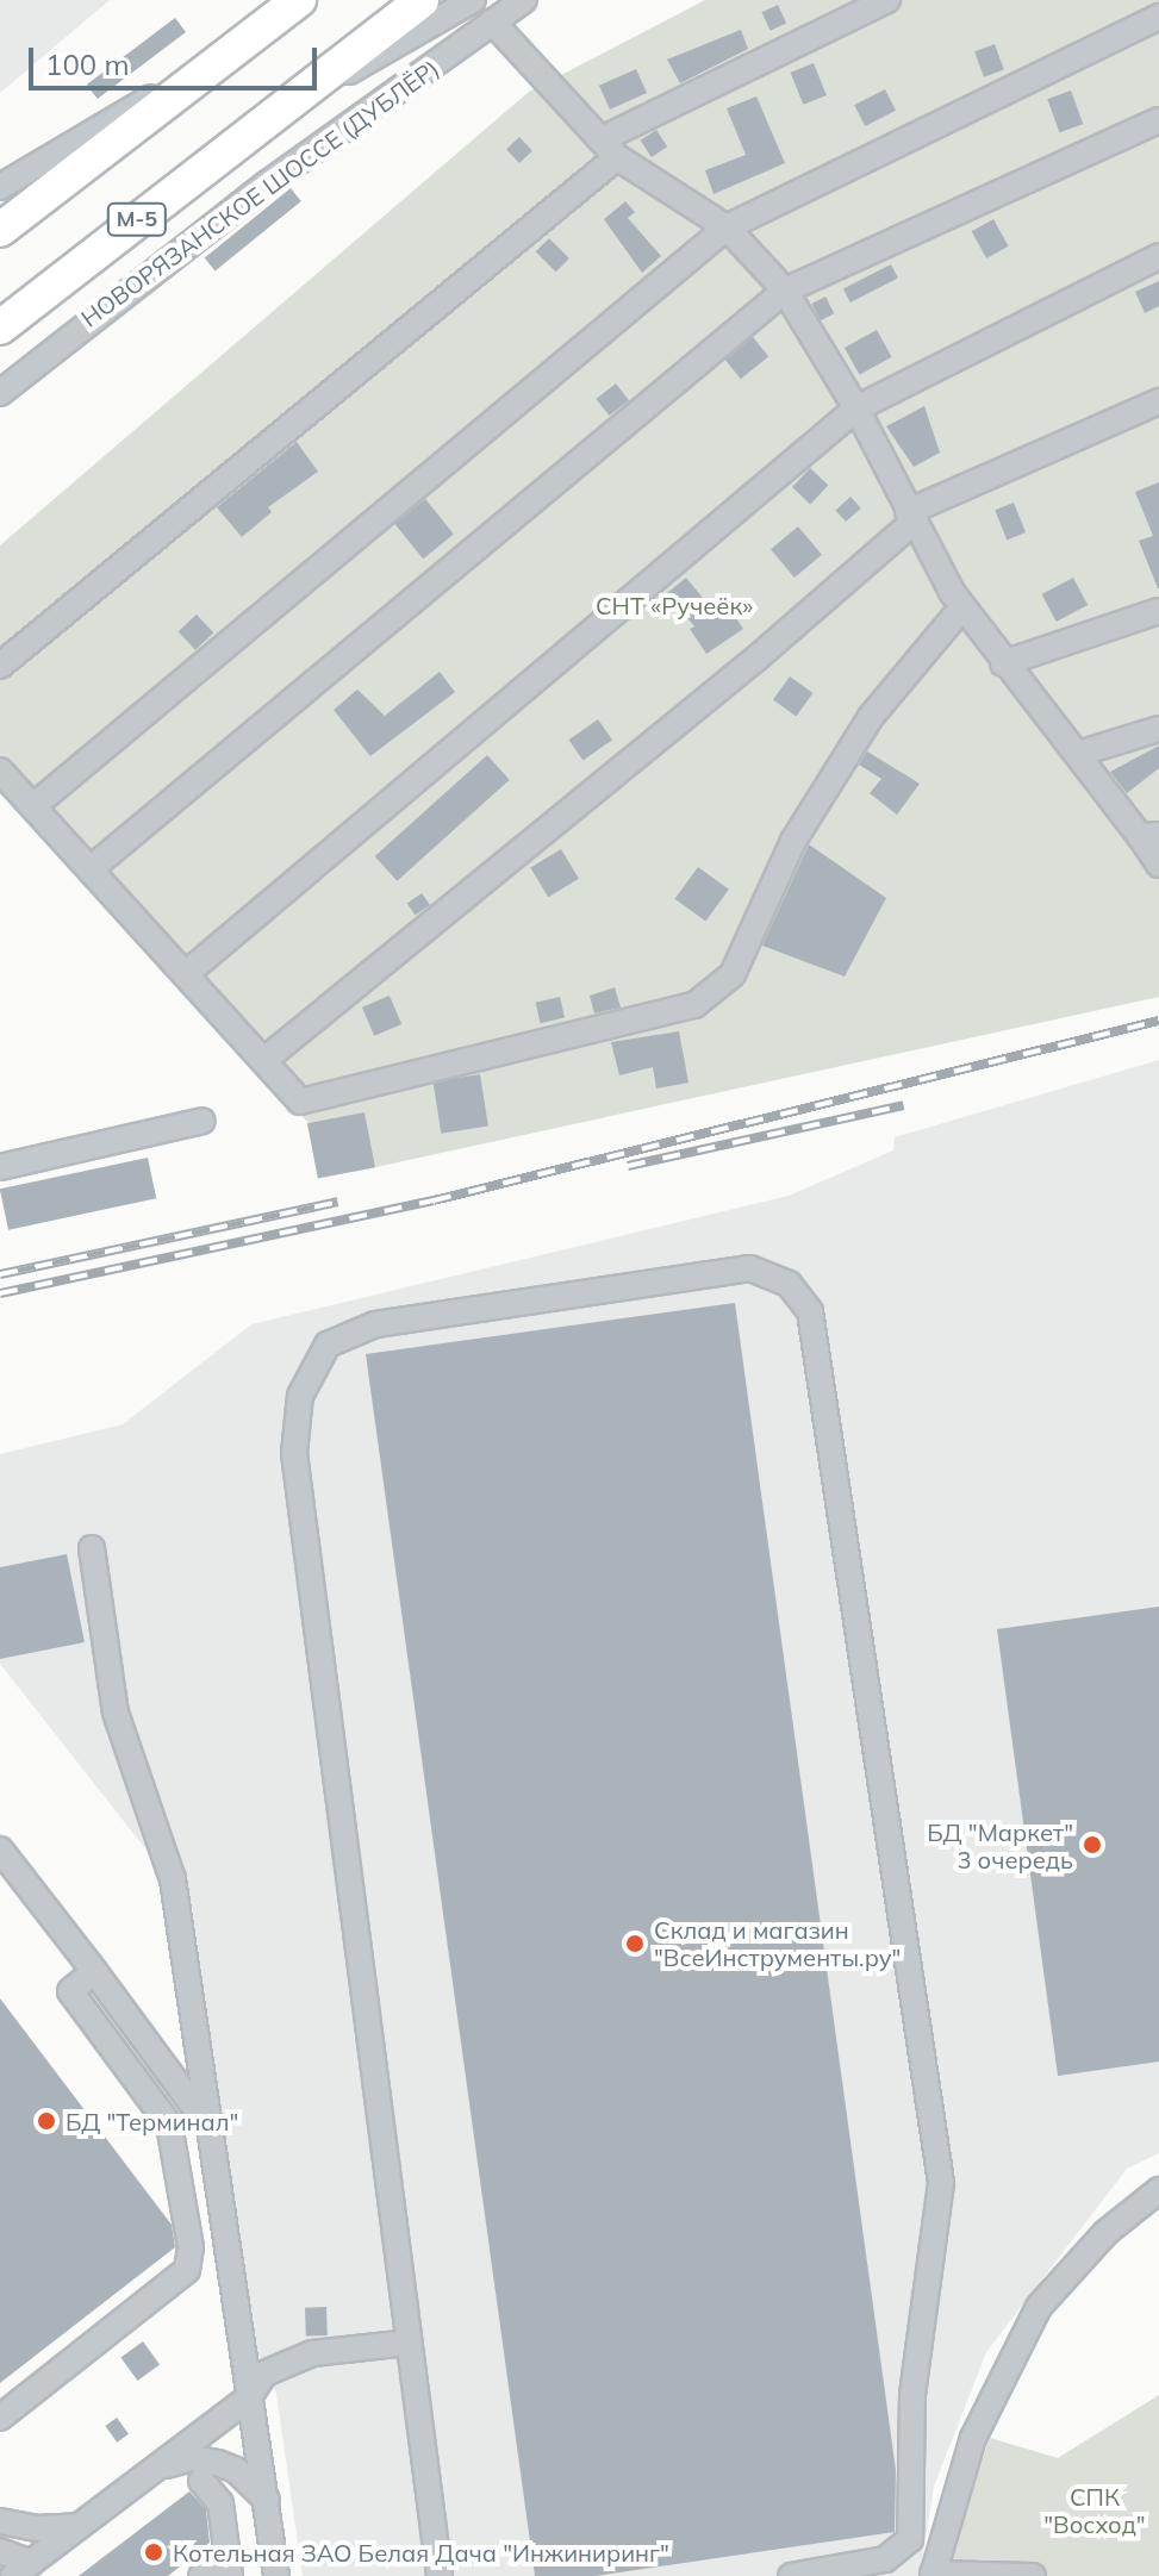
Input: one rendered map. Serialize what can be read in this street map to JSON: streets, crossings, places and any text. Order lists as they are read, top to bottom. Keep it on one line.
{"streets":{"highway":["М-5"],"street":["НОВОРЯЗАНСКОЕ ШОССЕ (ДУБЛЁР)"]},"parks":["СНТ «Ручеёк»","СПК \"Восход\""],"places":["БД \"Маркет\" 3 очередь","Склад и магазин \"ВсеИнструменты.ру\"","БД \"Терминал\"","Котельная ЗАО Белая Дача \"Инжиниринг\""],"scale_bar":"100 m"}
